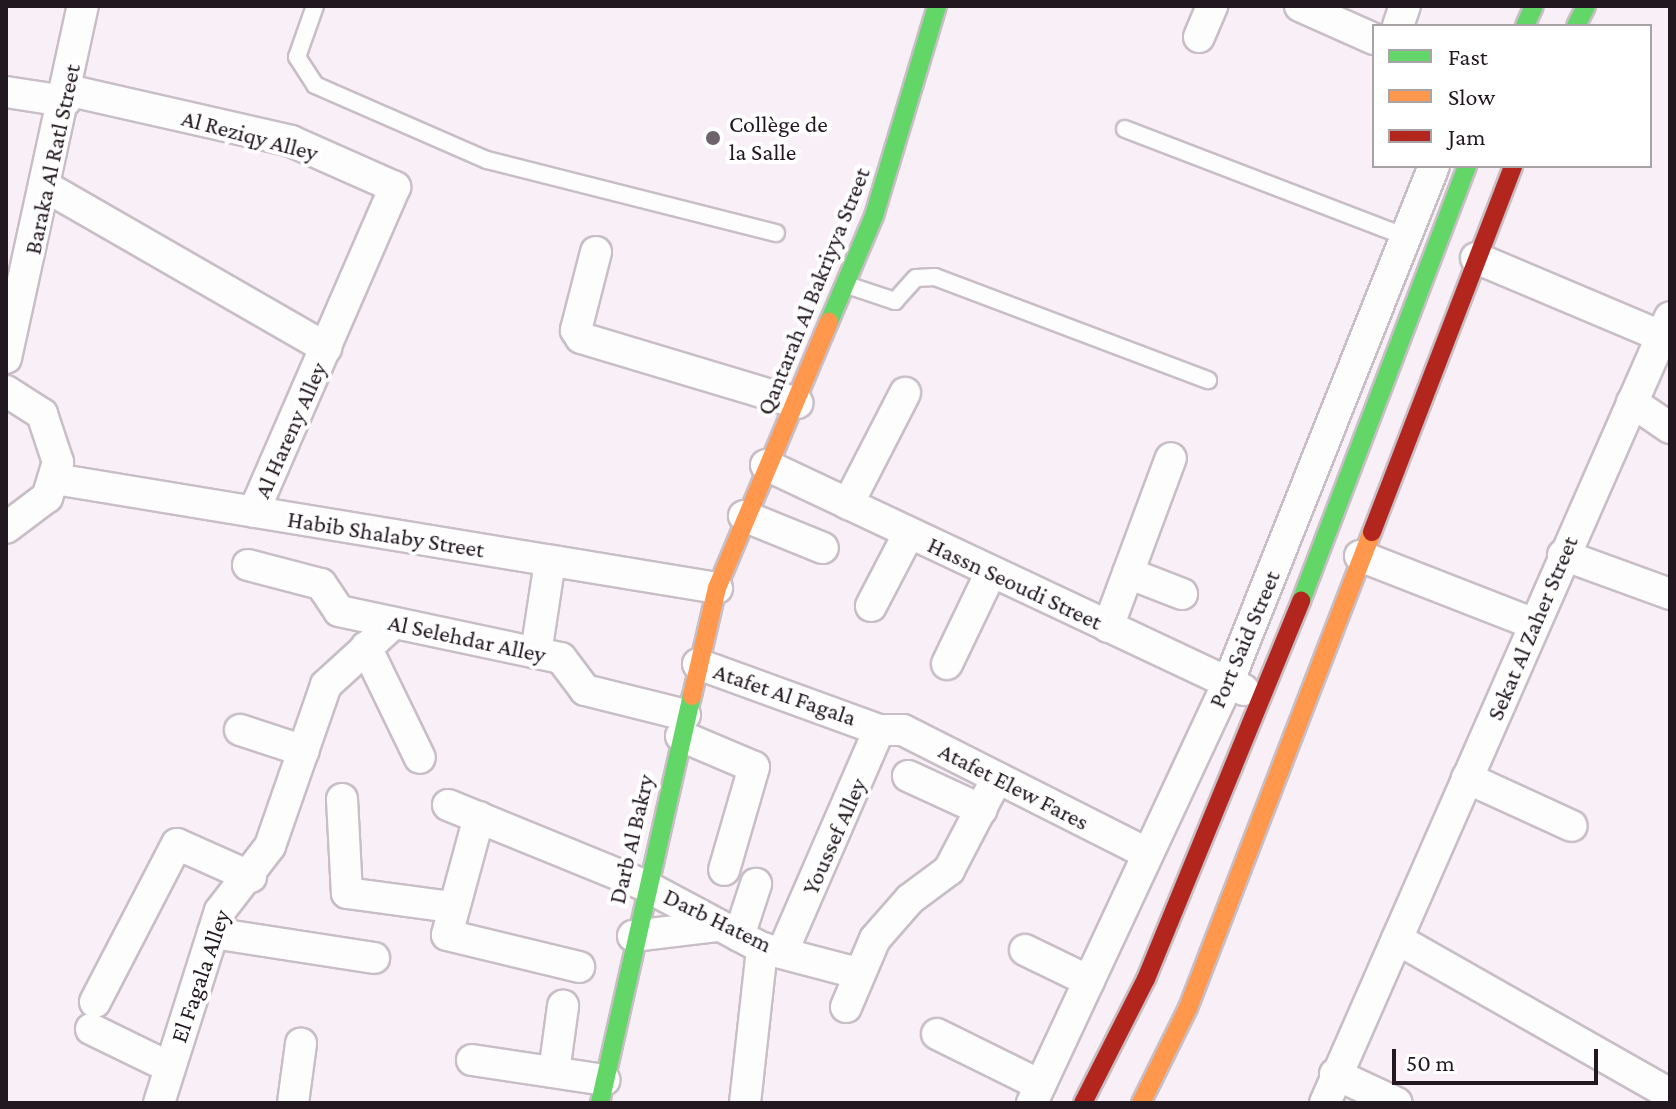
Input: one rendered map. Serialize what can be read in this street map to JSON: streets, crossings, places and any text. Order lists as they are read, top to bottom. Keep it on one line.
{"streets":{"main road":["Qantarah Al Bakriyya Street","Port Said Street","Darb Al Bakry"],"street":["Al Reziqy Alley","Baraka Al Ratl Street","Al Hareny Alley","Habib Shalaby Street","Hassn Seoudi Street","Sekat Al Zaher Street","Al Selehdar Alley","Atafet Al Fagala","Atafet Elew Fares","Youssef Alley","Darb Hatem","El Fagala Alley"]},"crossings":[["Al Reziqy Alley","Baraka Al Ratl Street"],["Al Reziqy Alley","Al Hareny Alley"],["Qantarah Al Bakriyya Street","Habib Shalaby Street"],["Qantarah Al Bakriyya Street","Hassn Seoudi Street"],["Qantarah Al Bakriyya Street","Darb Al Bakry"],["Al Hareny Alley","Habib Shalaby Street"],["Habib Shalaby Street","Darb Al Bakry"],["Hassn Seoudi Street","Port Said Street"],["Al Selehdar Alley","Darb Al Bakry"],["Port Said Street","Atafet Elew Fares"],["Atafet Al Fagala","Atafet Elew Fares"],["Atafet Al Fagala","Youssef Alley"],["Atafet Al Fagala","Darb Al Bakry"],["Atafet Elew Fares","Youssef Alley"],["Youssef Alley","Darb Hatem"],["Darb Al Bakry","Darb Hatem"]],"places":["Collège de la Salle"],"legend":["Fast","Slow","Jam"],"scale_bar":"50 m"}
